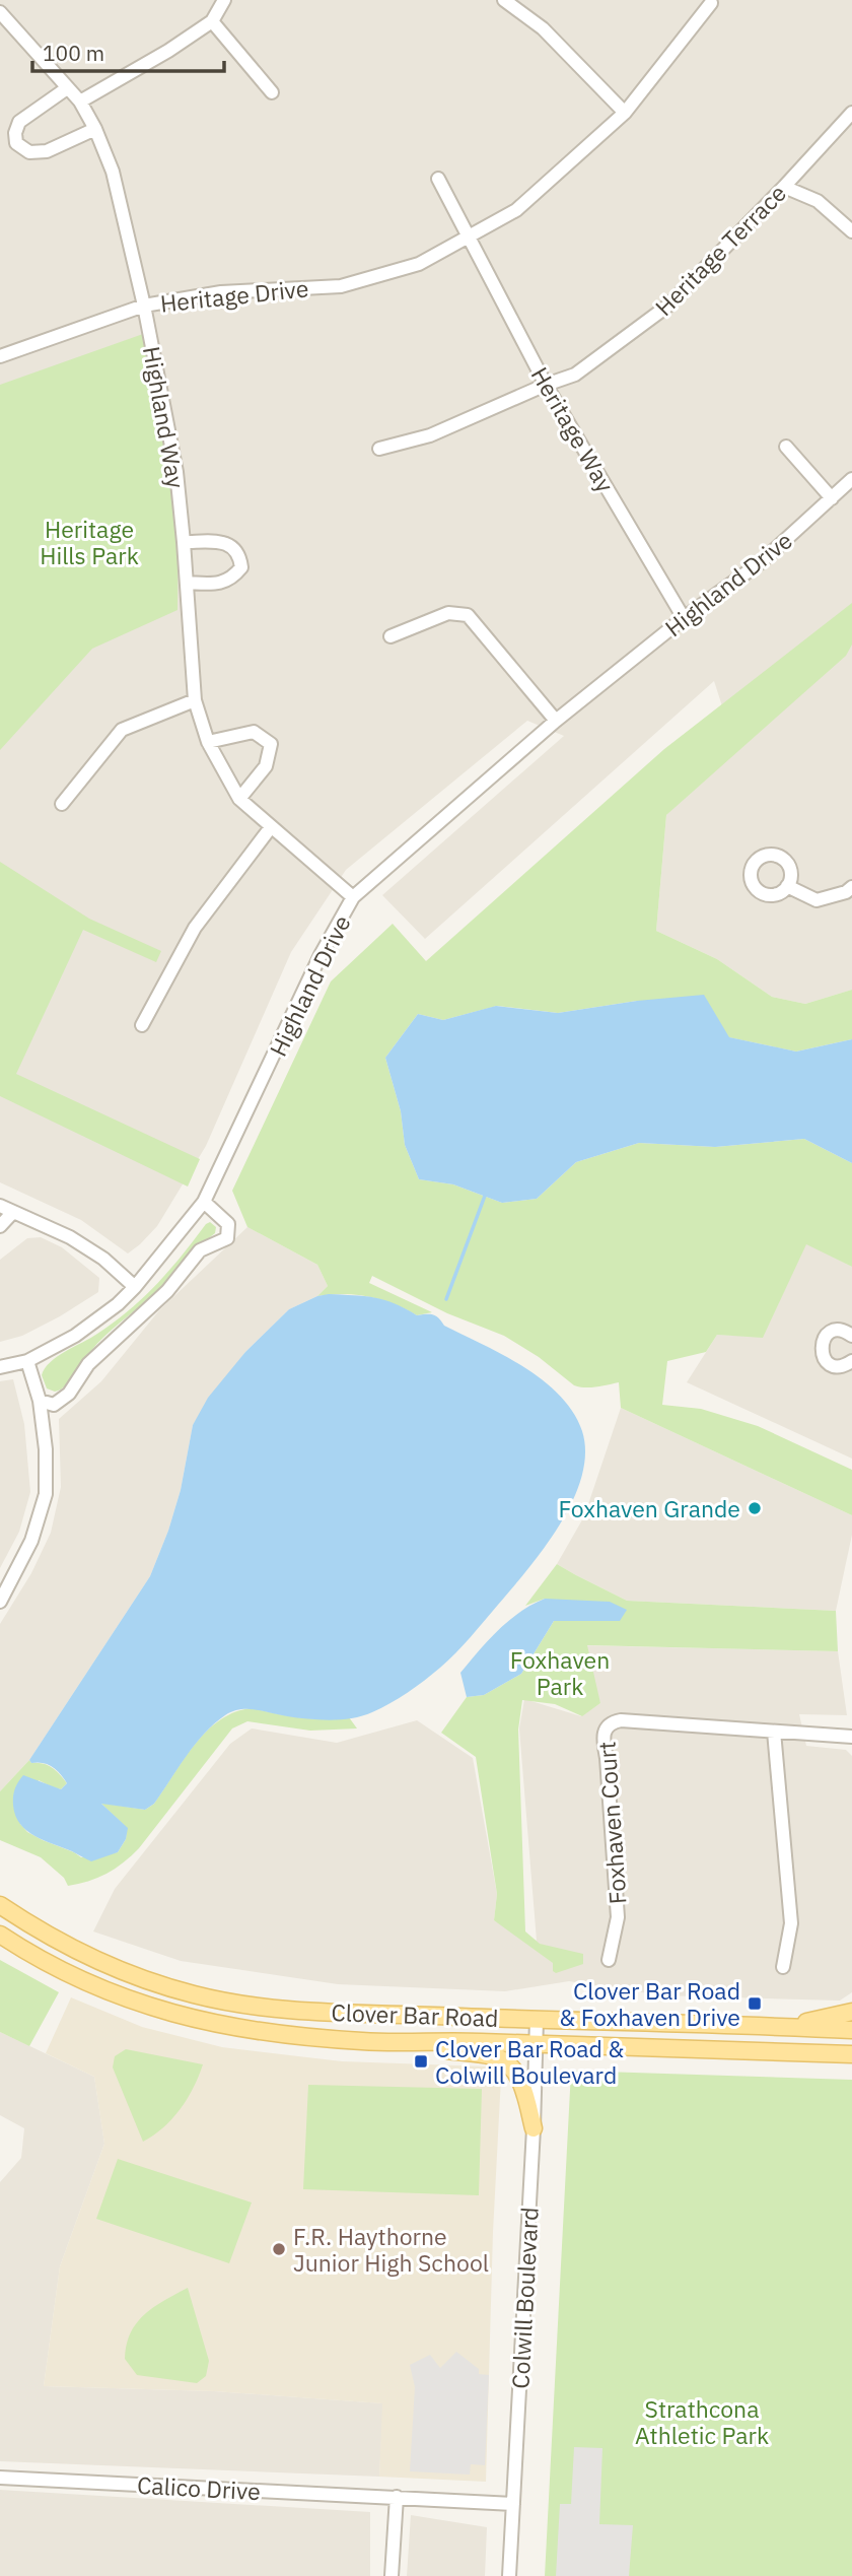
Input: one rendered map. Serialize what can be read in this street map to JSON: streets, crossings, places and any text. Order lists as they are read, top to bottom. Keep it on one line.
{"streets":{"main road":["Clover Bar Road"],"street":["Heritage Terrace","Heritage Drive","Highland Way","Heritage Way","Highland Drive","Foxhaven Court","Colwill Boulevard","Calico Drive"]},"crossings":[["Heritage Terrace","Heritage Way"],["Heritage Drive","Highland Way"],["Heritage Drive","Heritage Way"],["Highland Way","Highland Drive"],["Heritage Way","Highland Drive"],["Clover Bar Road","Colwill Boulevard"],["Colwill Boulevard","Calico Drive"]],"parks":["Heritage Hills Park","Foxhaven Park","Strathcona Athletic Park"],"places":{"other":["Foxhaven Grande","F.R. Haythorne Junior High School"],"transit":["Clover Bar Road & Foxhaven Drive","Clover Bar Road & Colwill Boulevard"]},"scale_bar":"100 m"}
